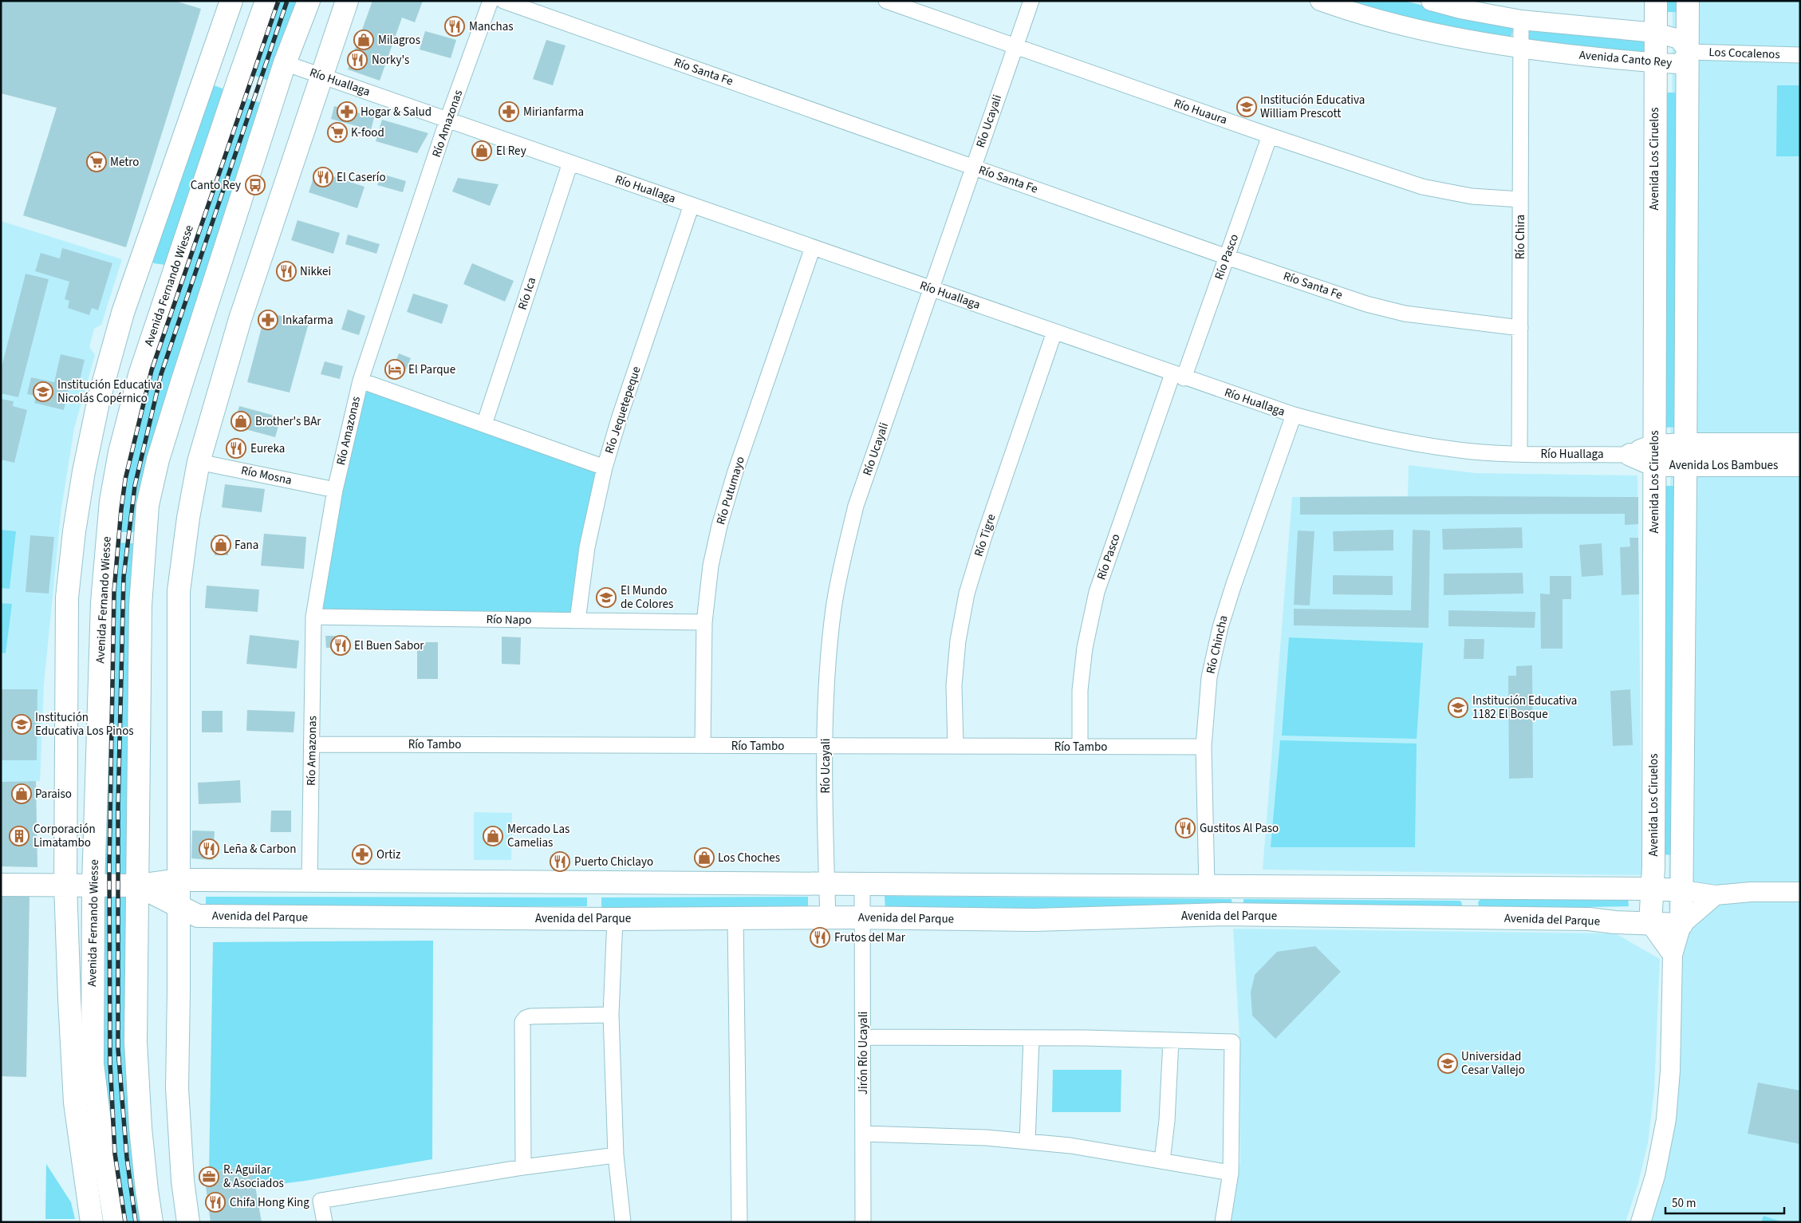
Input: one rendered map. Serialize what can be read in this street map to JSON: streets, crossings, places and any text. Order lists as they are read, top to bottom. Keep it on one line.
{"streets":{"main road":["Avenida Los Ciruelos","Avenida Fernando Wiesse","Avenida Los Bambues","Avenida del Parque"],"street":["Los Cocalenos","Avenida Canto Rey","Río Santa Fe","Río Huallaga","Río Huaura","Río Ucayali","Río Amazonas","Río Chira","Río Pasco","Río Ica","Río Jequetepeque","Río Mosna","Río Putumayo","Río Tigre","Río Napo","Río Chincha","Río Tambo","Jirón Río Ucayali"]},"crossings":[["Los Cocalenos","Avenida Canto Rey"],["Avenida Canto Rey","Avenida Los Ciruelos"],["Avenida Canto Rey","Río Chira"],["Río Santa Fe","Río Ucayali"],["Río Santa Fe","Río Chira"],["Río Santa Fe","Río Pasco"],["Río Huallaga","Río Ucayali"],["Río Huallaga","Río Amazonas"],["Río Huallaga","Río Chira"],["Río Huallaga","Río Pasco"],["Río Huallaga","Río Ica"],["Río Huallaga","Río Jequetepeque"],["Río Huallaga","Avenida Los Bambues"],["Río Huallaga","Río Putumayo"],["Río Huallaga","Río Tigre"],["Río Huallaga","Río Chincha"],["Río Huaura","Río Ucayali"],["Río Huaura","Río Chira"],["Río Huaura","Río Pasco"],["Río Ucayali","Río Tambo"],["Río Ucayali","Avenida del Parque"],["Río Amazonas","Río Mosna"],["Río Amazonas","Río Napo"],["Río Amazonas","Río Tambo"],["Río Amazonas","Avenida del Parque"],["Avenida Los Ciruelos","Avenida Los Bambues"],["Avenida Los Ciruelos","Avenida del Parque"],["Río Pasco","Río Tambo"],["Avenida Fernando Wiesse","Avenida del Parque"],["Río Jequetepeque","Río Napo"],["Río Putumayo","Río Napo"],["Río Putumayo","Río Tambo"],["Río Tigre","Río Tambo"],["Río Chincha","Río Tambo"],["Río Chincha","Avenida del Parque"],["Avenida del Parque","Jirón Río Ucayali"]],"places":{"restaurant":["Manchas","Norky's","El Caserío","Nikkei","Eureka","El Buen Sabor","Gustitos Al Paso","Leña & Carbon","Puerto Chiclayo","Frutos del Mar","Chifa Hong King"],"shop":["Milagros","El Rey","Brother's BAr","Fana","Paraiso","Mercado Las Camelias","Los Choches"],"school or university":["Institución Educativa William Prescott","Institución Educativa Nicolás Copérnico","El Mundo de Colores","Institución Educativa 1182 El Bosque","Institución Educativa Los Pinos","Universidad Cesar Vallejo"],"pharmacy":["Hogar & Salud","Mirianfarma","Inkafarma","Ortiz"],"supermarket":["K-food","Metro"],"bus stop":["Canto Rey"],"hotel":["El Parque"],"building":["Corporación Limatambo"],"office":["R. Aguilar & Asociados"]},"scale_bar":"50 m"}
